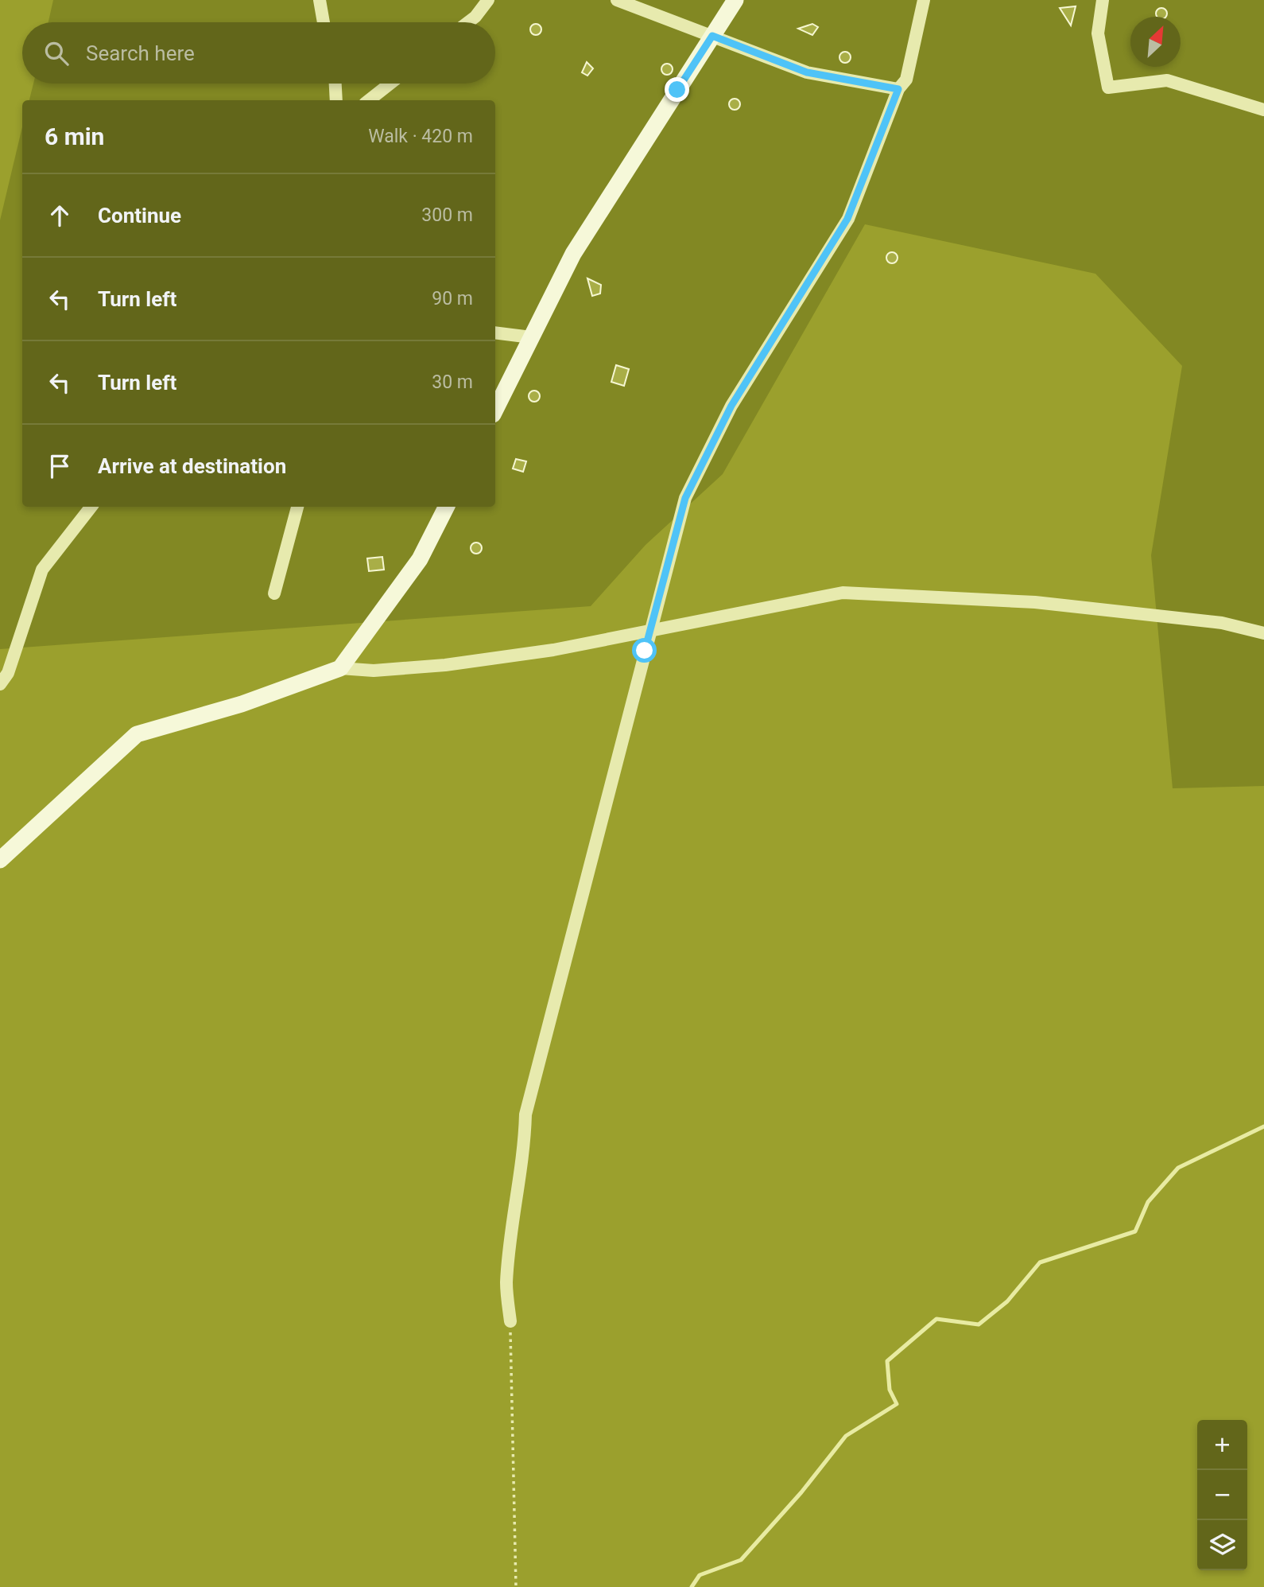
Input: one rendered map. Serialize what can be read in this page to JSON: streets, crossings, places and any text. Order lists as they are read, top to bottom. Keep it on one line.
{"north":"top right","page":{"search":"Search here","heading":["6 min","Walk · 420 m"],"list":[["Continue","300 m"],["Turn left","90 m"],["Turn left","30 m"],"Arrive at destination"],"map_buttons":["+","−"]}}
